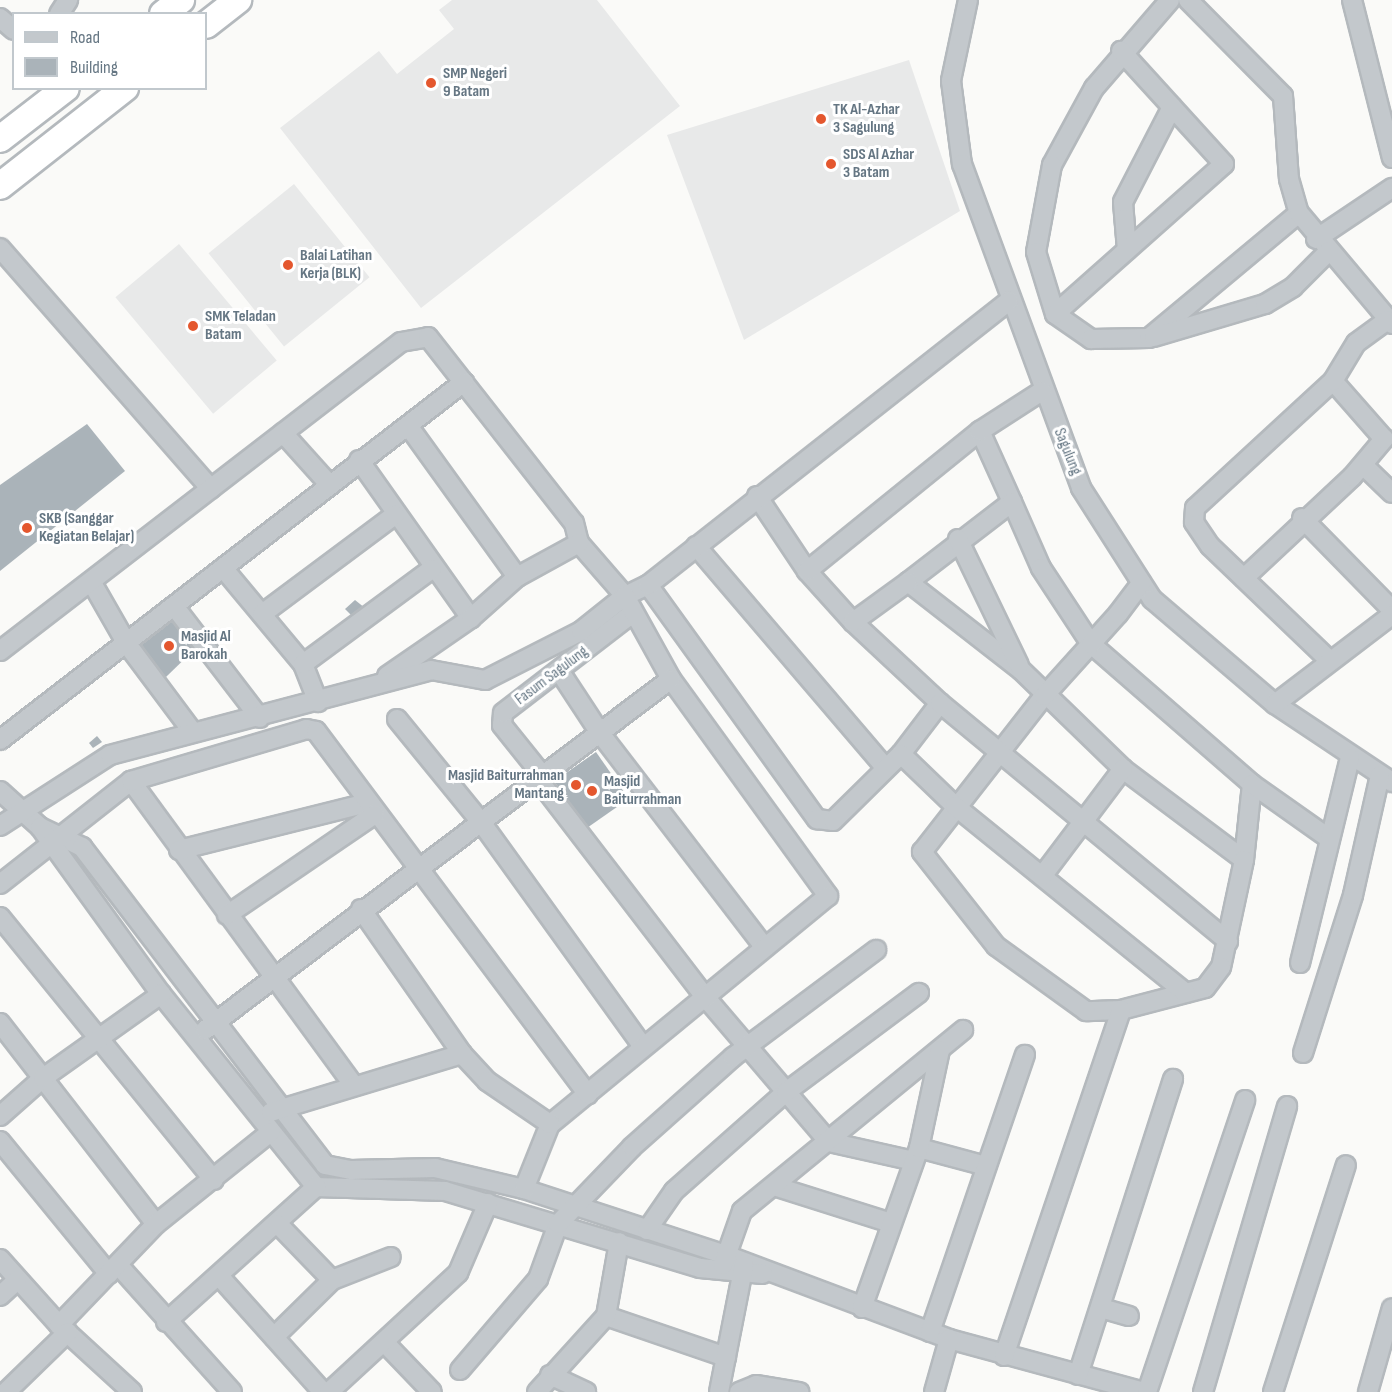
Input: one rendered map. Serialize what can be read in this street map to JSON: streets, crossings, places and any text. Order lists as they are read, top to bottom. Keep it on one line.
{"streets":{"street":["Sagulung","Fasum Sagulung"]},"places":["SMP Negeri 9 Batam","TK Al-Azhar 3 Sagulung","SDS Al Azhar 3 Batam","Balai Latihan Kerja (BLK)","SMK Teladan Batam","SKB (Sanggar Kegiatan Belajar)","Masjid Al Barokah","Masjid Baiturrahman Mantang","Masjid Baiturrahman"],"legend":["Road","Building"]}
